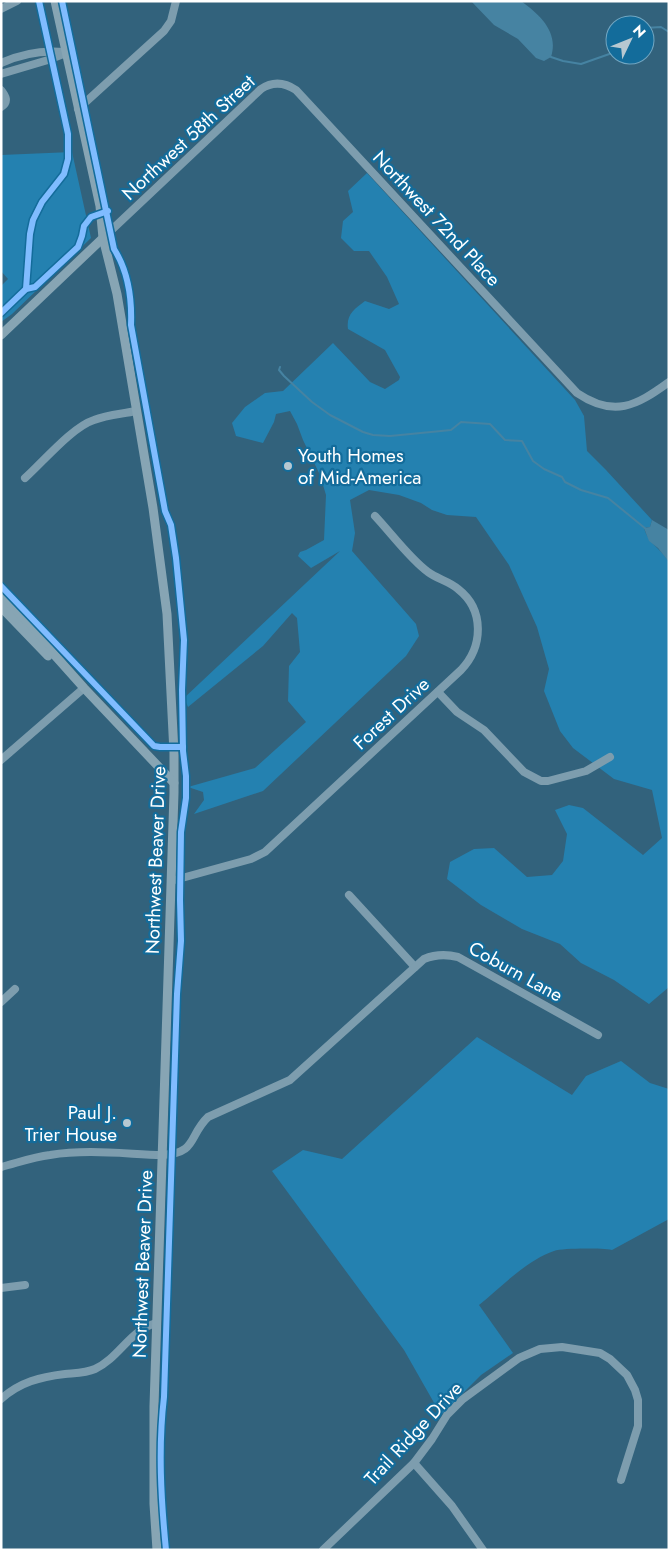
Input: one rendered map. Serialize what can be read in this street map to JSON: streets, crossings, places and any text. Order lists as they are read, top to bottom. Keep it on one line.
{"streets":{"main road":["Northwest Beaver Drive"],"street":["Northwest 58th Street","Northwest 72nd Place","Forest Drive","Coburn Lane","Trail Ridge Drive"]},"crossings":[["Northwest 58th Street","Northwest 72nd Place"],["Northwest 58th Street","Northwest Beaver Drive"],["Forest Drive","Northwest Beaver Drive"],["Northwest Beaver Drive","Coburn Lane"]],"places":["Youth Homes of Mid-America","Paul J. Trier House"],"north":"top right"}
